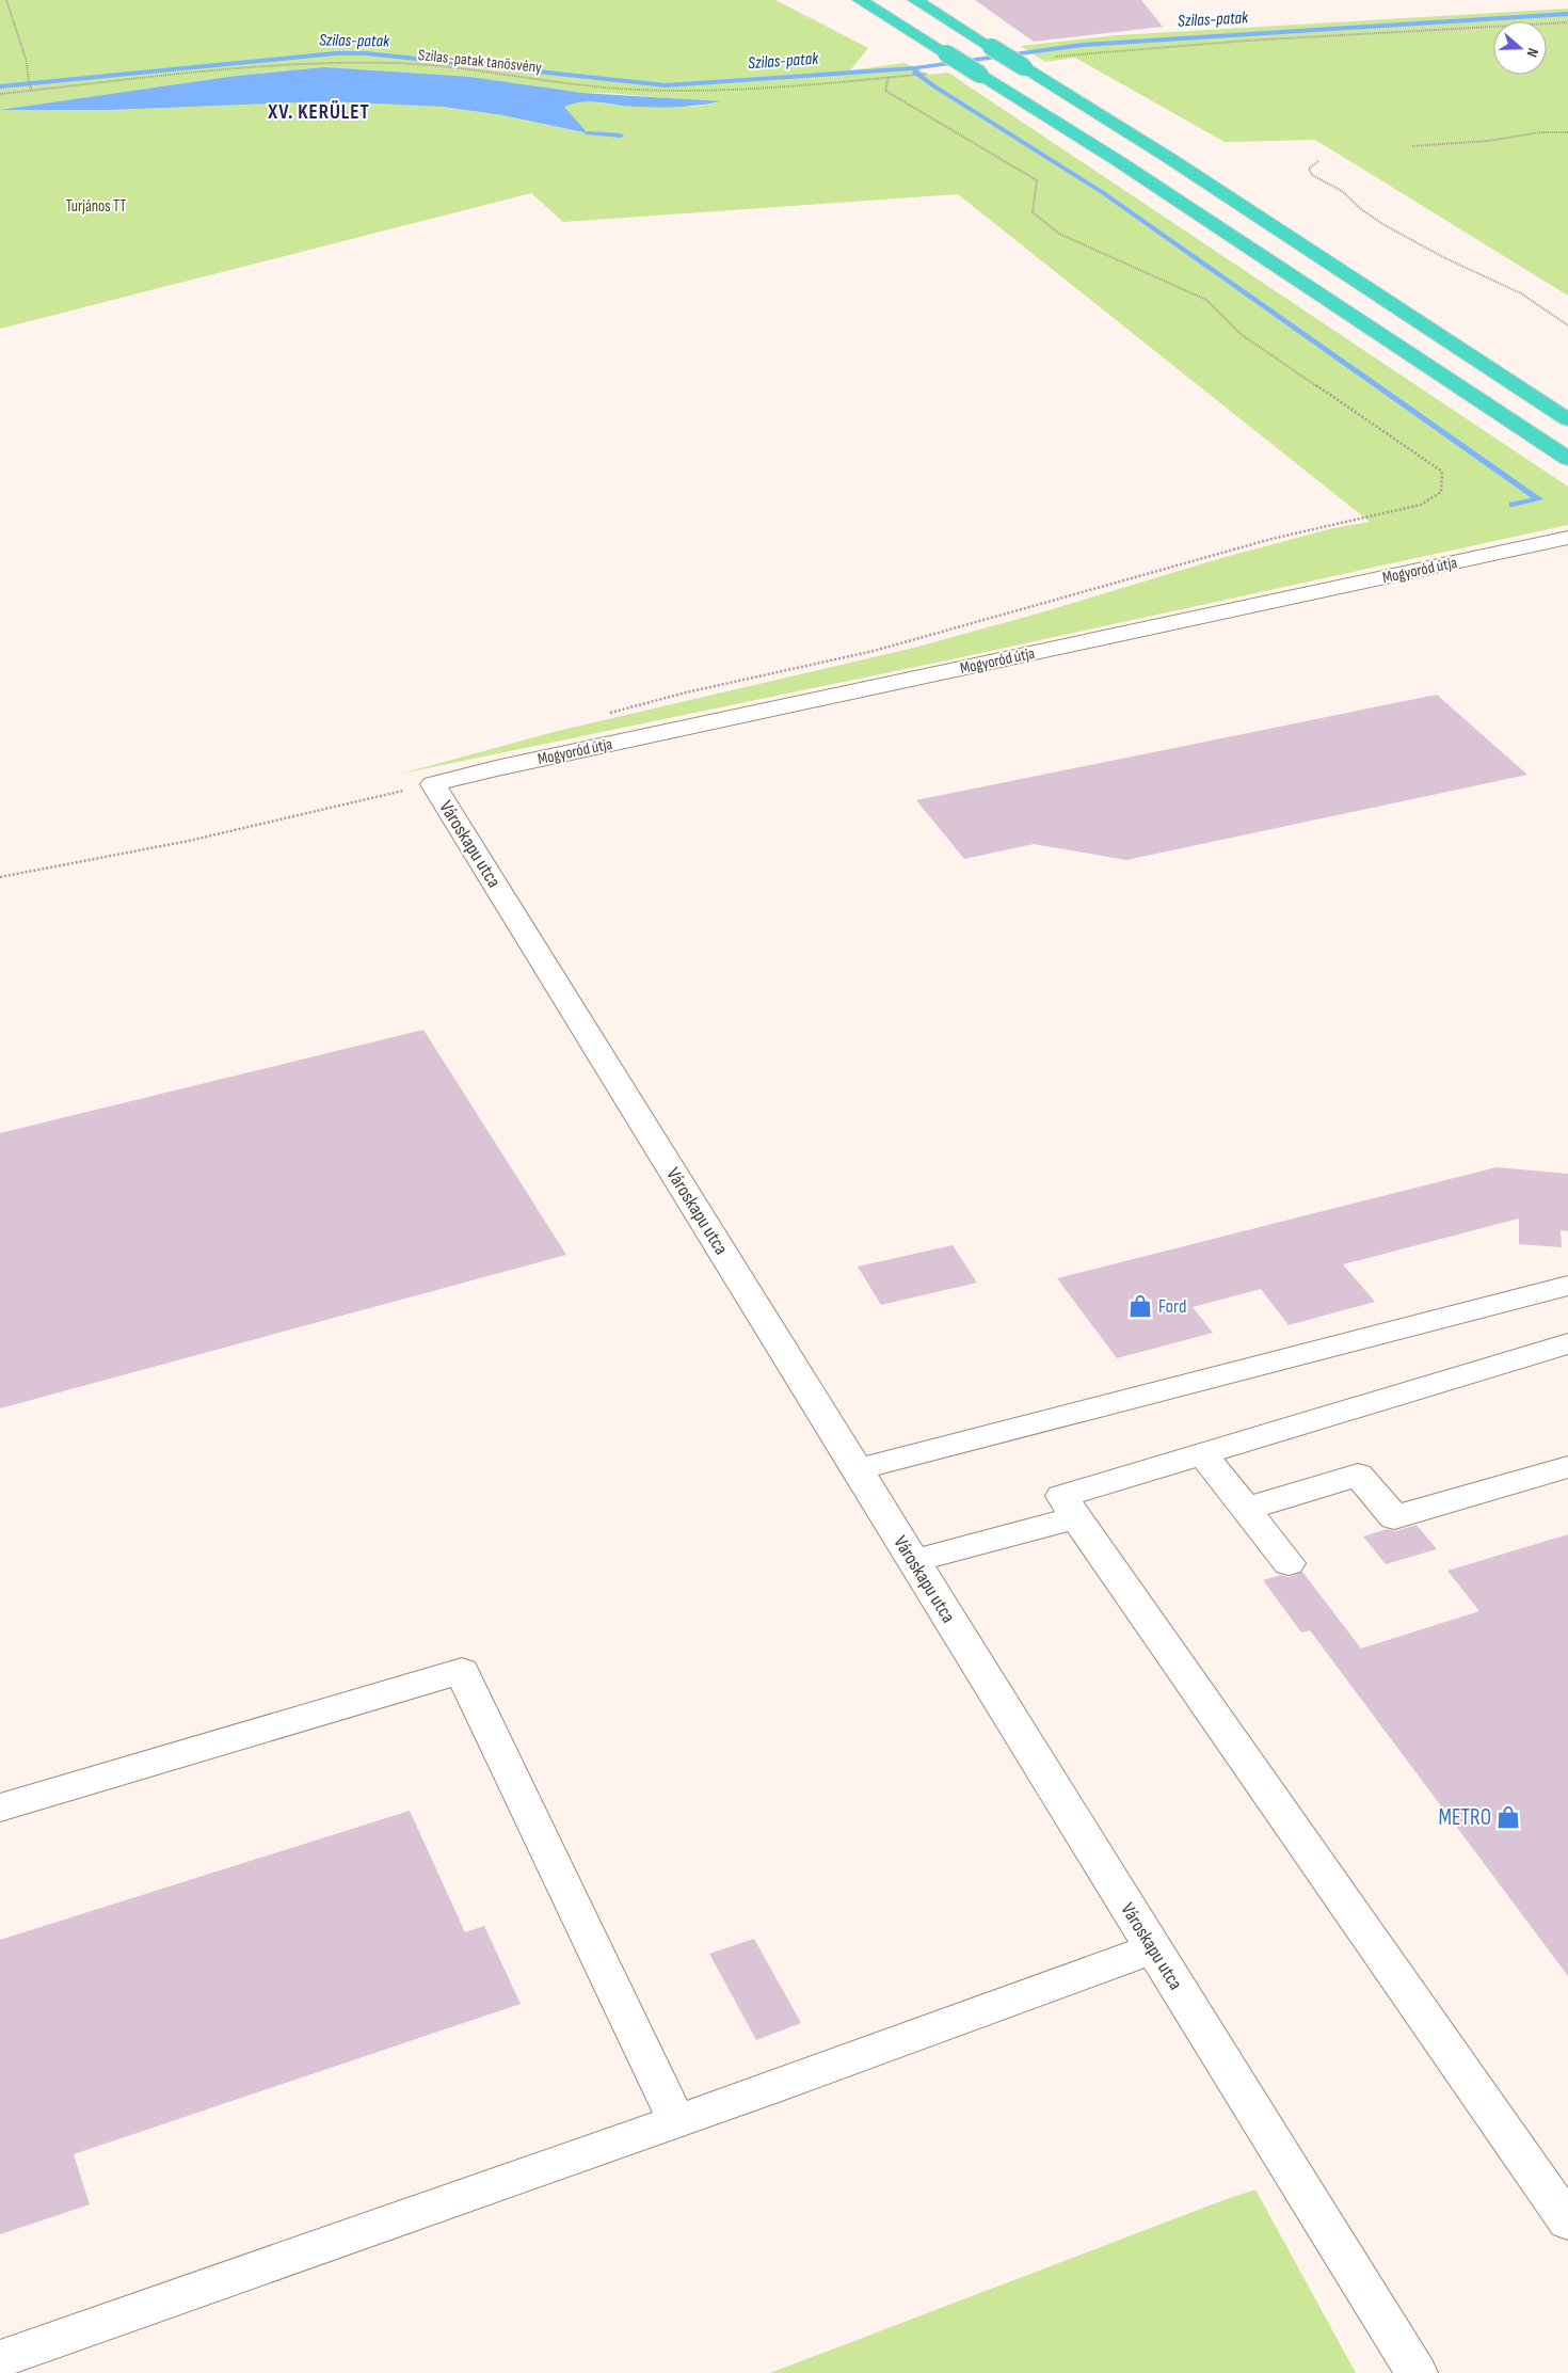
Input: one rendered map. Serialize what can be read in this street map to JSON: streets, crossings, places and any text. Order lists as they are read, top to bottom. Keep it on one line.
{"streets":{"street":["Mogyoród útja","Városkapu utca"],"path":["Szilas-patak tanösvény"]},"crossings":[["Mogyoród útja","Városkapu utca"]],"districts":["XV. KERÜLET"],"water":["Szilas-patak"],"parks":["Turjános TT"],"places":{"shop":["Ford","METRO"]},"north":"right"}
